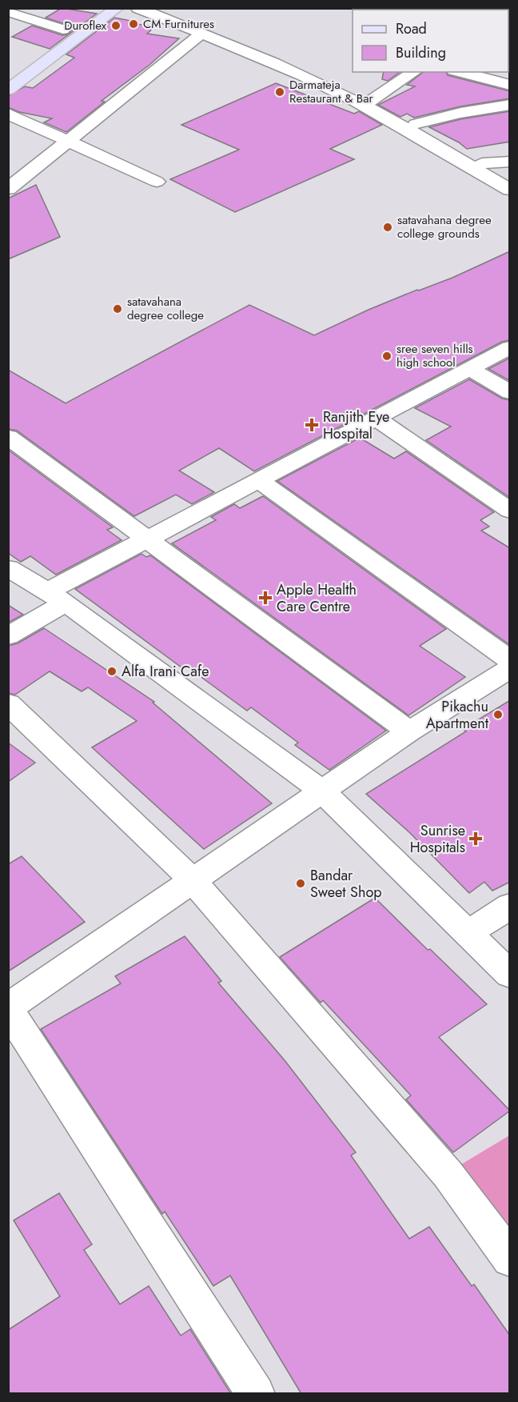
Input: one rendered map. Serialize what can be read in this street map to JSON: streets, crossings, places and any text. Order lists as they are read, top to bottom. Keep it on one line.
{"places":{"other":["CM Furnitures","Duroflex","Darmateja Restaurant & Bar","satavahana degree college grounds","satavahana degree college","sree seven hills high school","Alfa Irani Cafe","Pikachu Apartment","Bandar Sweet Shop"],"health":["Ranjith Eye Hospital","Apple Health Care Centre","Sunrise Hospitals"]},"legend":["Road","Building"]}
